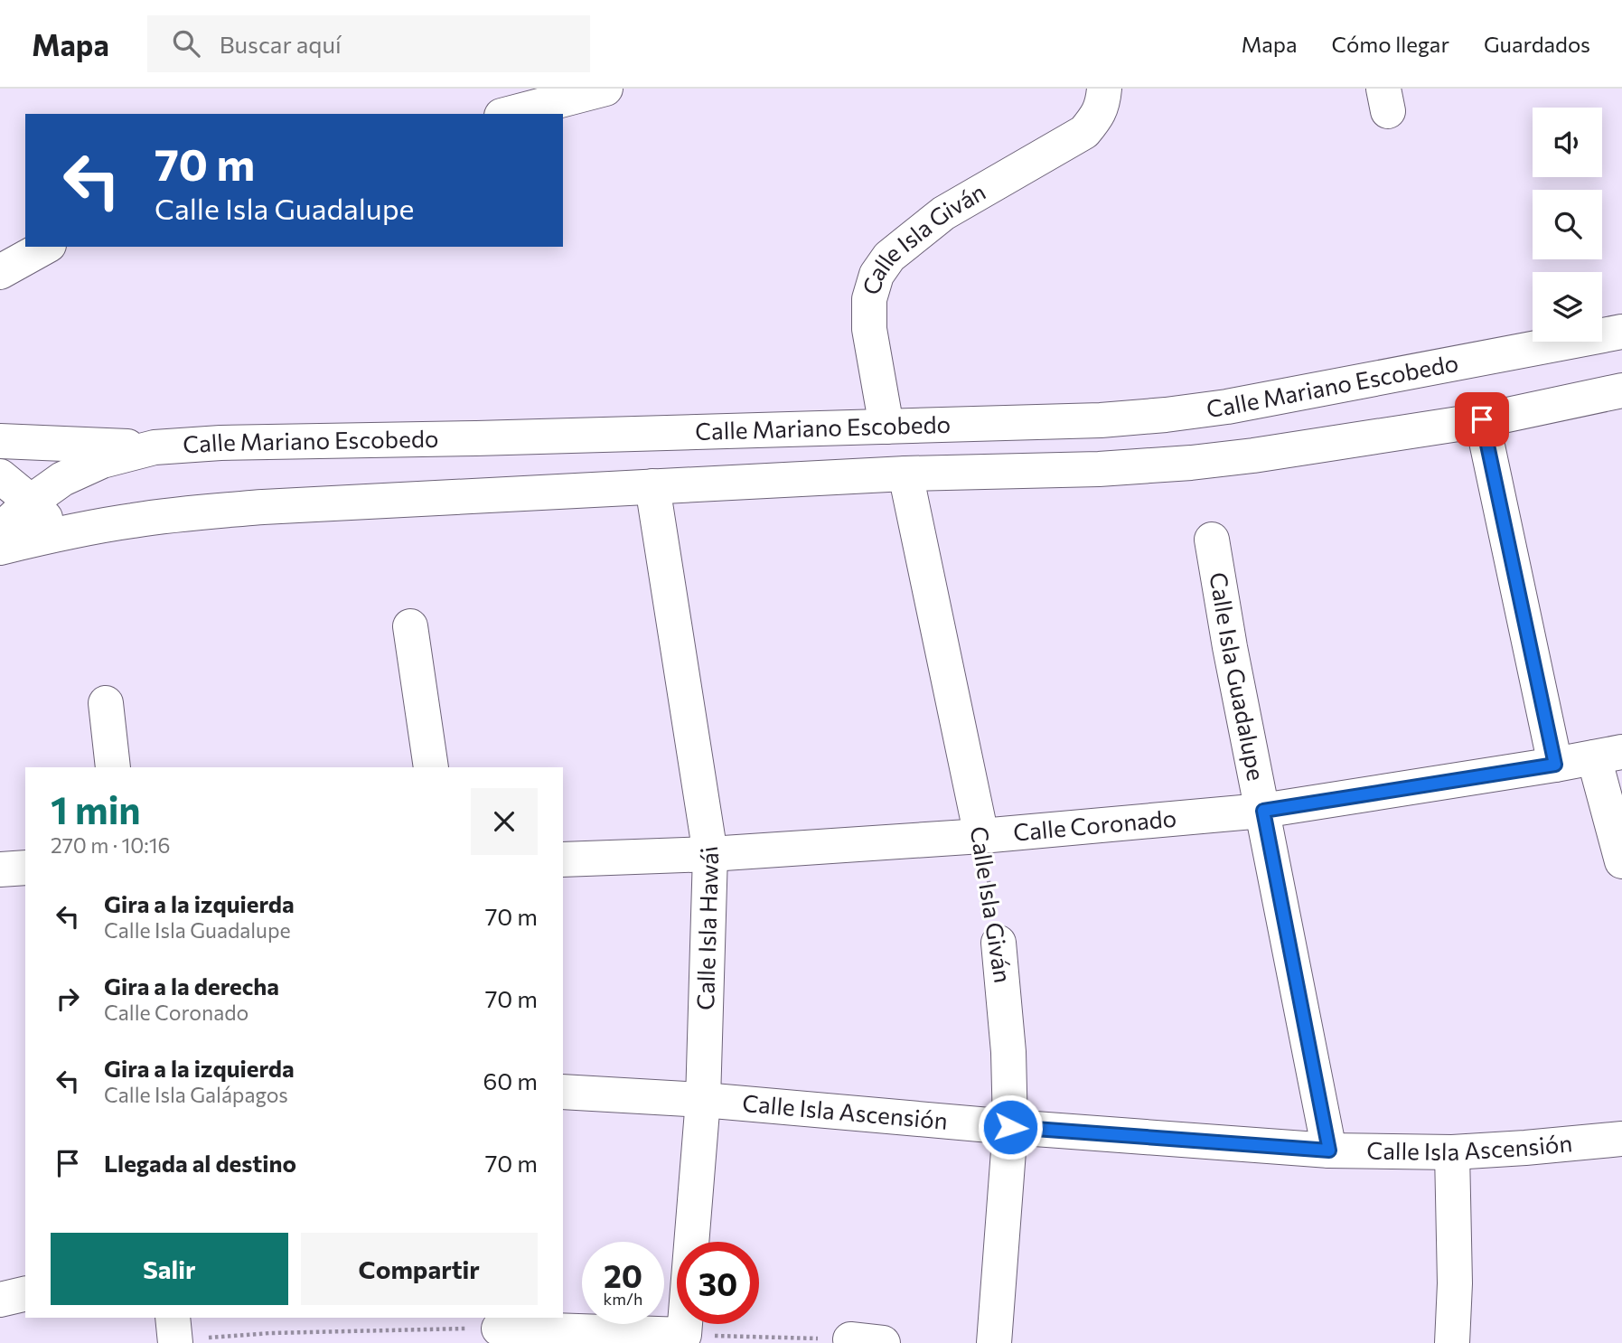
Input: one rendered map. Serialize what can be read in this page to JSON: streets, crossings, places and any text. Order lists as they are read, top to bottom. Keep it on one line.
{"streets":{"street":["Calle Isla Giván","Calle Mariano Escobedo","Calle Isla Guadalupe","Calle Coronado","Calle Isla Hawái","Calle Isla Ascensión"]},"crossings":[["Calle Isla Giván","Calle Mariano Escobedo"],["Calle Isla Giván","Calle Coronado"],["Calle Isla Giván","Calle Isla Ascensión"],["Calle Mariano Escobedo","Calle Isla Hawái"],["Calle Isla Guadalupe","Calle Coronado"],["Calle Isla Guadalupe","Calle Isla Ascensión"],["Calle Coronado","Calle Isla Hawái"],["Calle Isla Hawái","Calle Isla Ascensión"]],"page":{"header":"Mapa","search":"Buscar aquí","nav":["Mapa","Cómo llegar","Guardados"],"turn":["70 m","Calle Isla Guadalupe"],"heading":["1 min","270 m · 10:16"],"list":[{"name":"Gira a la izquierda","note":"Calle Isla Guadalupe","value":"70 m"},{"name":"Gira a la derecha","note":"Calle Coronado","value":"70 m"},{"name":"Gira a la izquierda","note":"Calle Isla Galápagos","value":"60 m"},{"name":"Llegada al destino","value":"70 m"}],"buttons":["Salir","Compartir"],"speed":"20 km/h","limit":"30"}}
